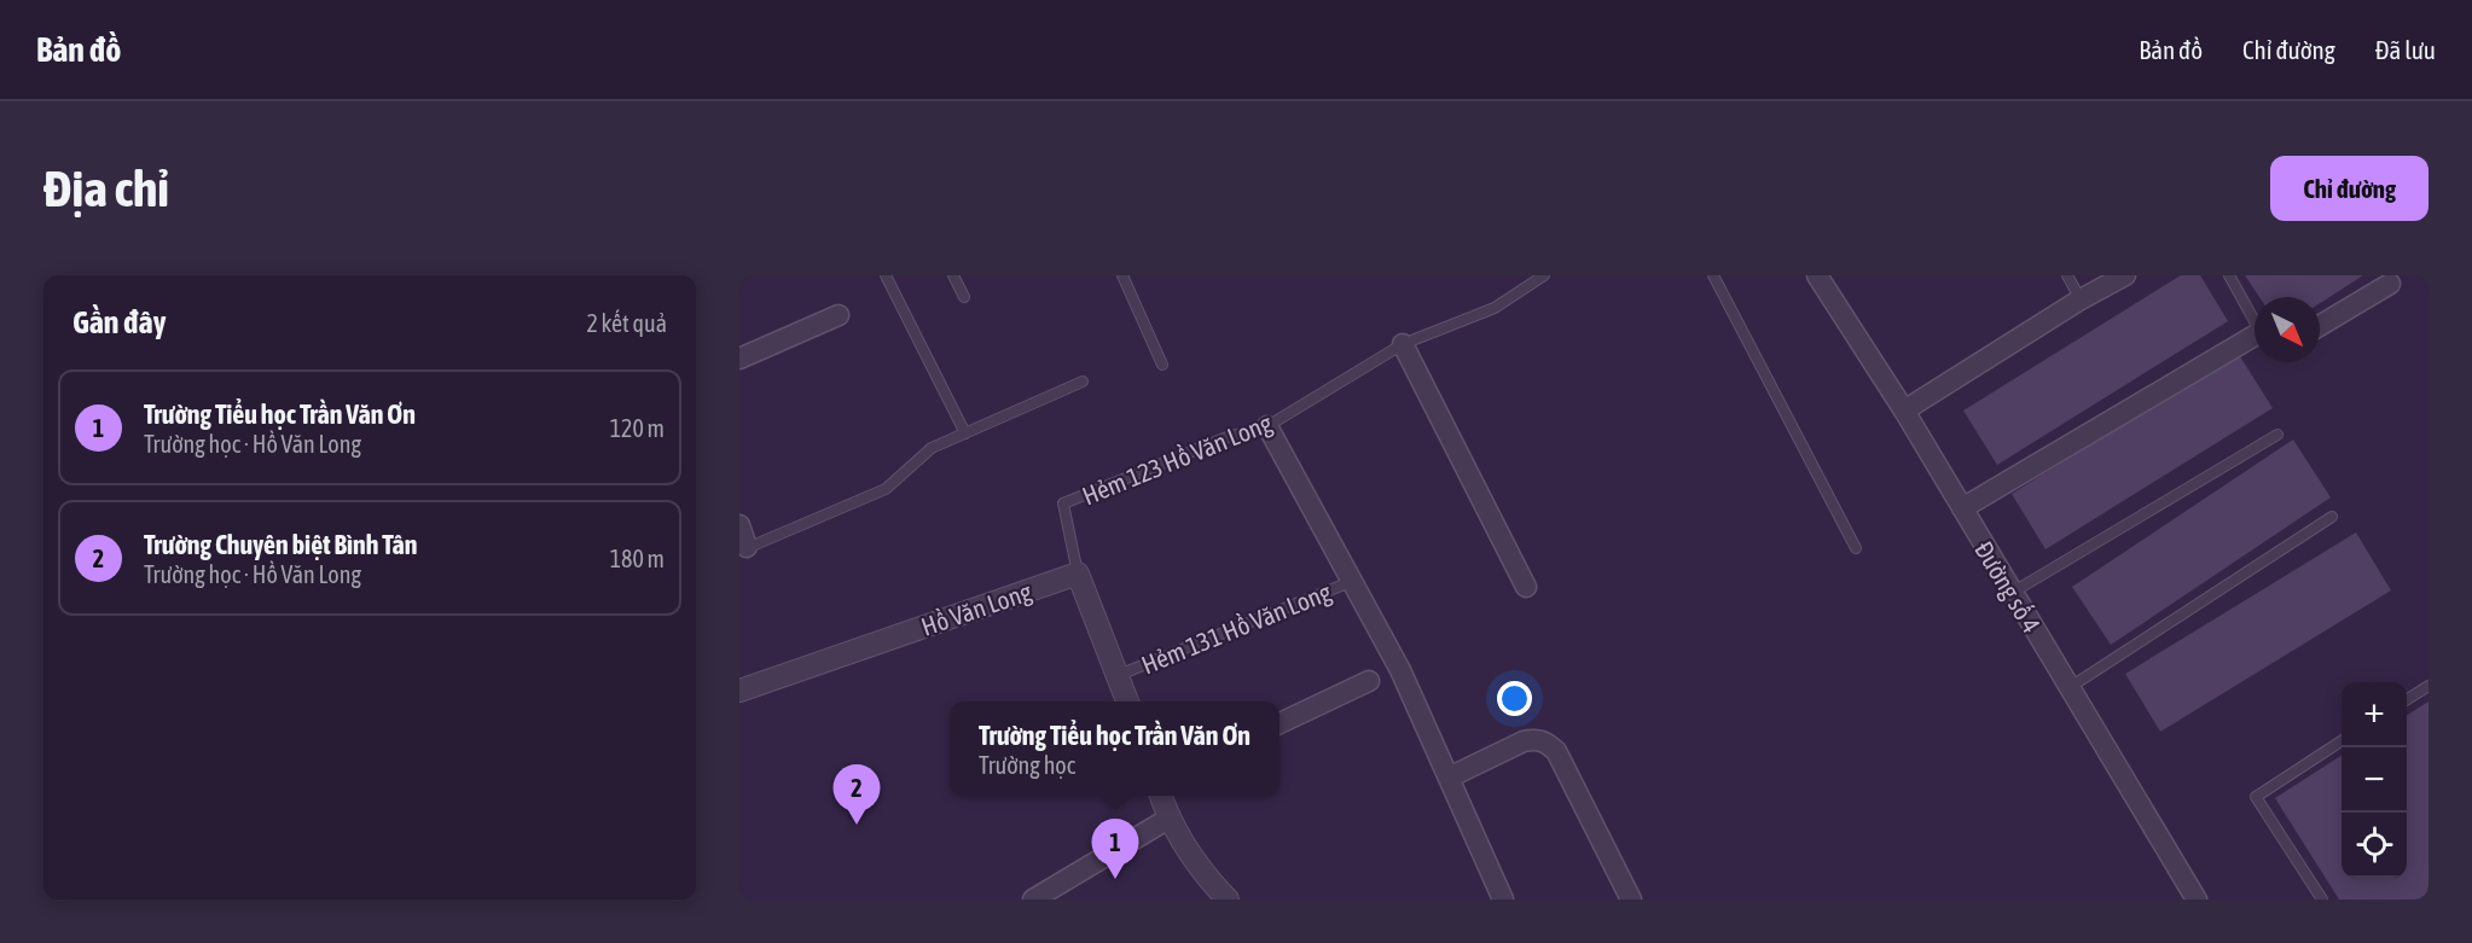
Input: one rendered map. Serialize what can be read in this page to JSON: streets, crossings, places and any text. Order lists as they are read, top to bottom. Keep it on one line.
{"streets":{"street":["Đường số 4","Hồ Văn Long"],"lane":["Hẻm 123 Hồ Văn Long","Hẻm 131 Hồ Văn Long"]},"crossings":[["Hẻm 123 Hồ Văn Long","Hồ Văn Long"]],"north":"bottom right","page":{"header":"Bản đồ","nav":["Bản đồ","Chỉ đường","Đã lưu"],"buttons":"Chỉ đường","title":"Địa chỉ","heading":["Gần đây","2 kết quả"],"list":[{"mark":"1","name":"Trường Tiểu học Trần Văn Ơn","note":"Trường học · Hồ Văn Long","value":"120 m"},{"mark":"2","name":"Trường Chuyên biệt Bình Tân","note":"Trường học · Hồ Văn Long","value":"180 m"}],"map_buttons":["+","−"],"popup":["Trường Tiểu học Trần Văn Ơn","Trường học"],"pins":["2","1"]}}
